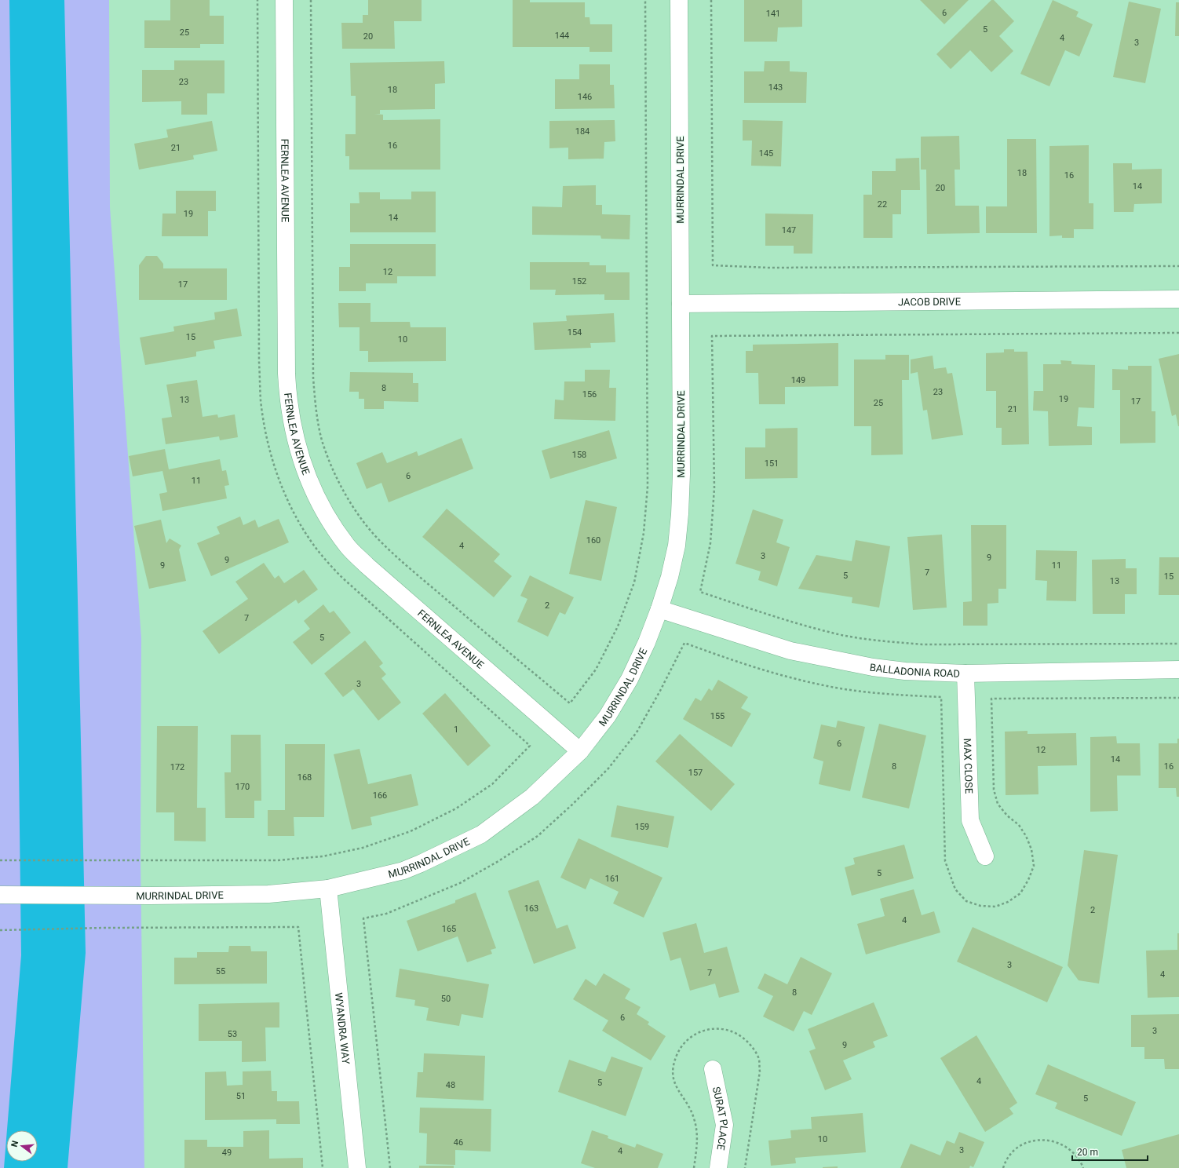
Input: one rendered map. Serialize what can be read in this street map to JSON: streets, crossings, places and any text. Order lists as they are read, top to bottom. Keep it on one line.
{"streets":{"street":["MURRINDAL DRIVE","FERNLEA AVENUE","JACOB DRIVE","BALLADONIA ROAD","MAX CLOSE","WYANDRA WAY","SURAT PLACE"]},"crossings":[["MURRINDAL DRIVE","FERNLEA AVENUE"],["MURRINDAL DRIVE","JACOB DRIVE"],["MURRINDAL DRIVE","BALLADONIA ROAD"],["MURRINDAL DRIVE","WYANDRA WAY"],["BALLADONIA ROAD","MAX CLOSE"]],"house_numbers":["6","141","5","25","144","20","4","3","23","143","18","146","184","16","21","145","18","16","14","20","22","19","14","147","12","152","17","154","15","10","149","8","23","156","19","13","17","25","21","158","151","6","11","160","4","3","9","9","9","11","7","5","15","13","2","7","5","3","155","1","6","12","14","8","16","172","157","168","170","166","159","5","161","163","2","4","165","3","55","7","4","8","50","6","3","53","9","4","5","48","51","5","10","46","3","4","49"],"scale_bar":"20 m","north":"left"}
